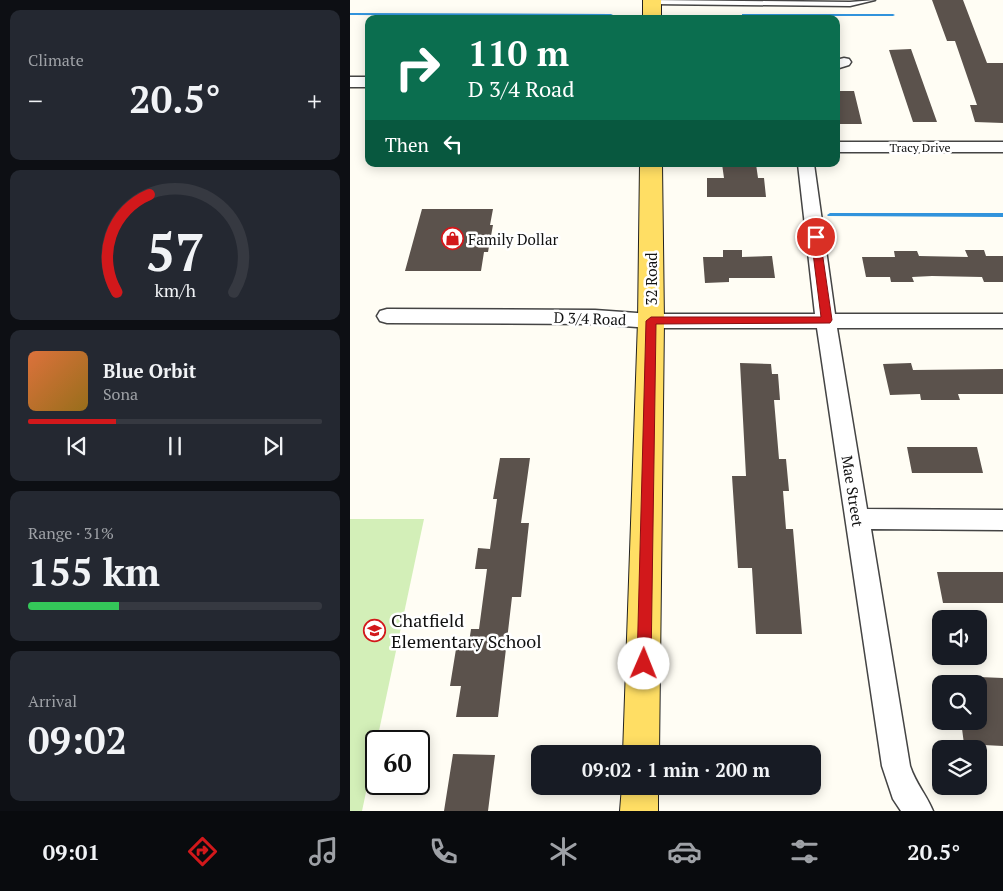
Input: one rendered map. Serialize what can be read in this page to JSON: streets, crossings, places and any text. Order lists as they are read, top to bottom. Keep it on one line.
{"streets":{"main road":["32 Road"],"street":["Tracy Drive","D 3/4 Road","Mae Street"]},"crossings":[["32 Road","D 3/4 Road"],["D 3/4 Road","Mae Street"]],"places":{"shop":["Family Dollar"],"school or university":["Chatfield Elementary School"]},"page":{"tile":["Climate",["Range · 31%","155 km"],["Arrival","09:02"]],"turn":["110 m","D 3/4 Road"],"heat":["−","20.5°","+"],"then":"Then","song":["Blue Orbit","Sona"],"limit":"60","trip":"09:02 · 1 min · 200 m","tabs":["09:01","20.5°"],"gauge":["57","km/h"]}}
